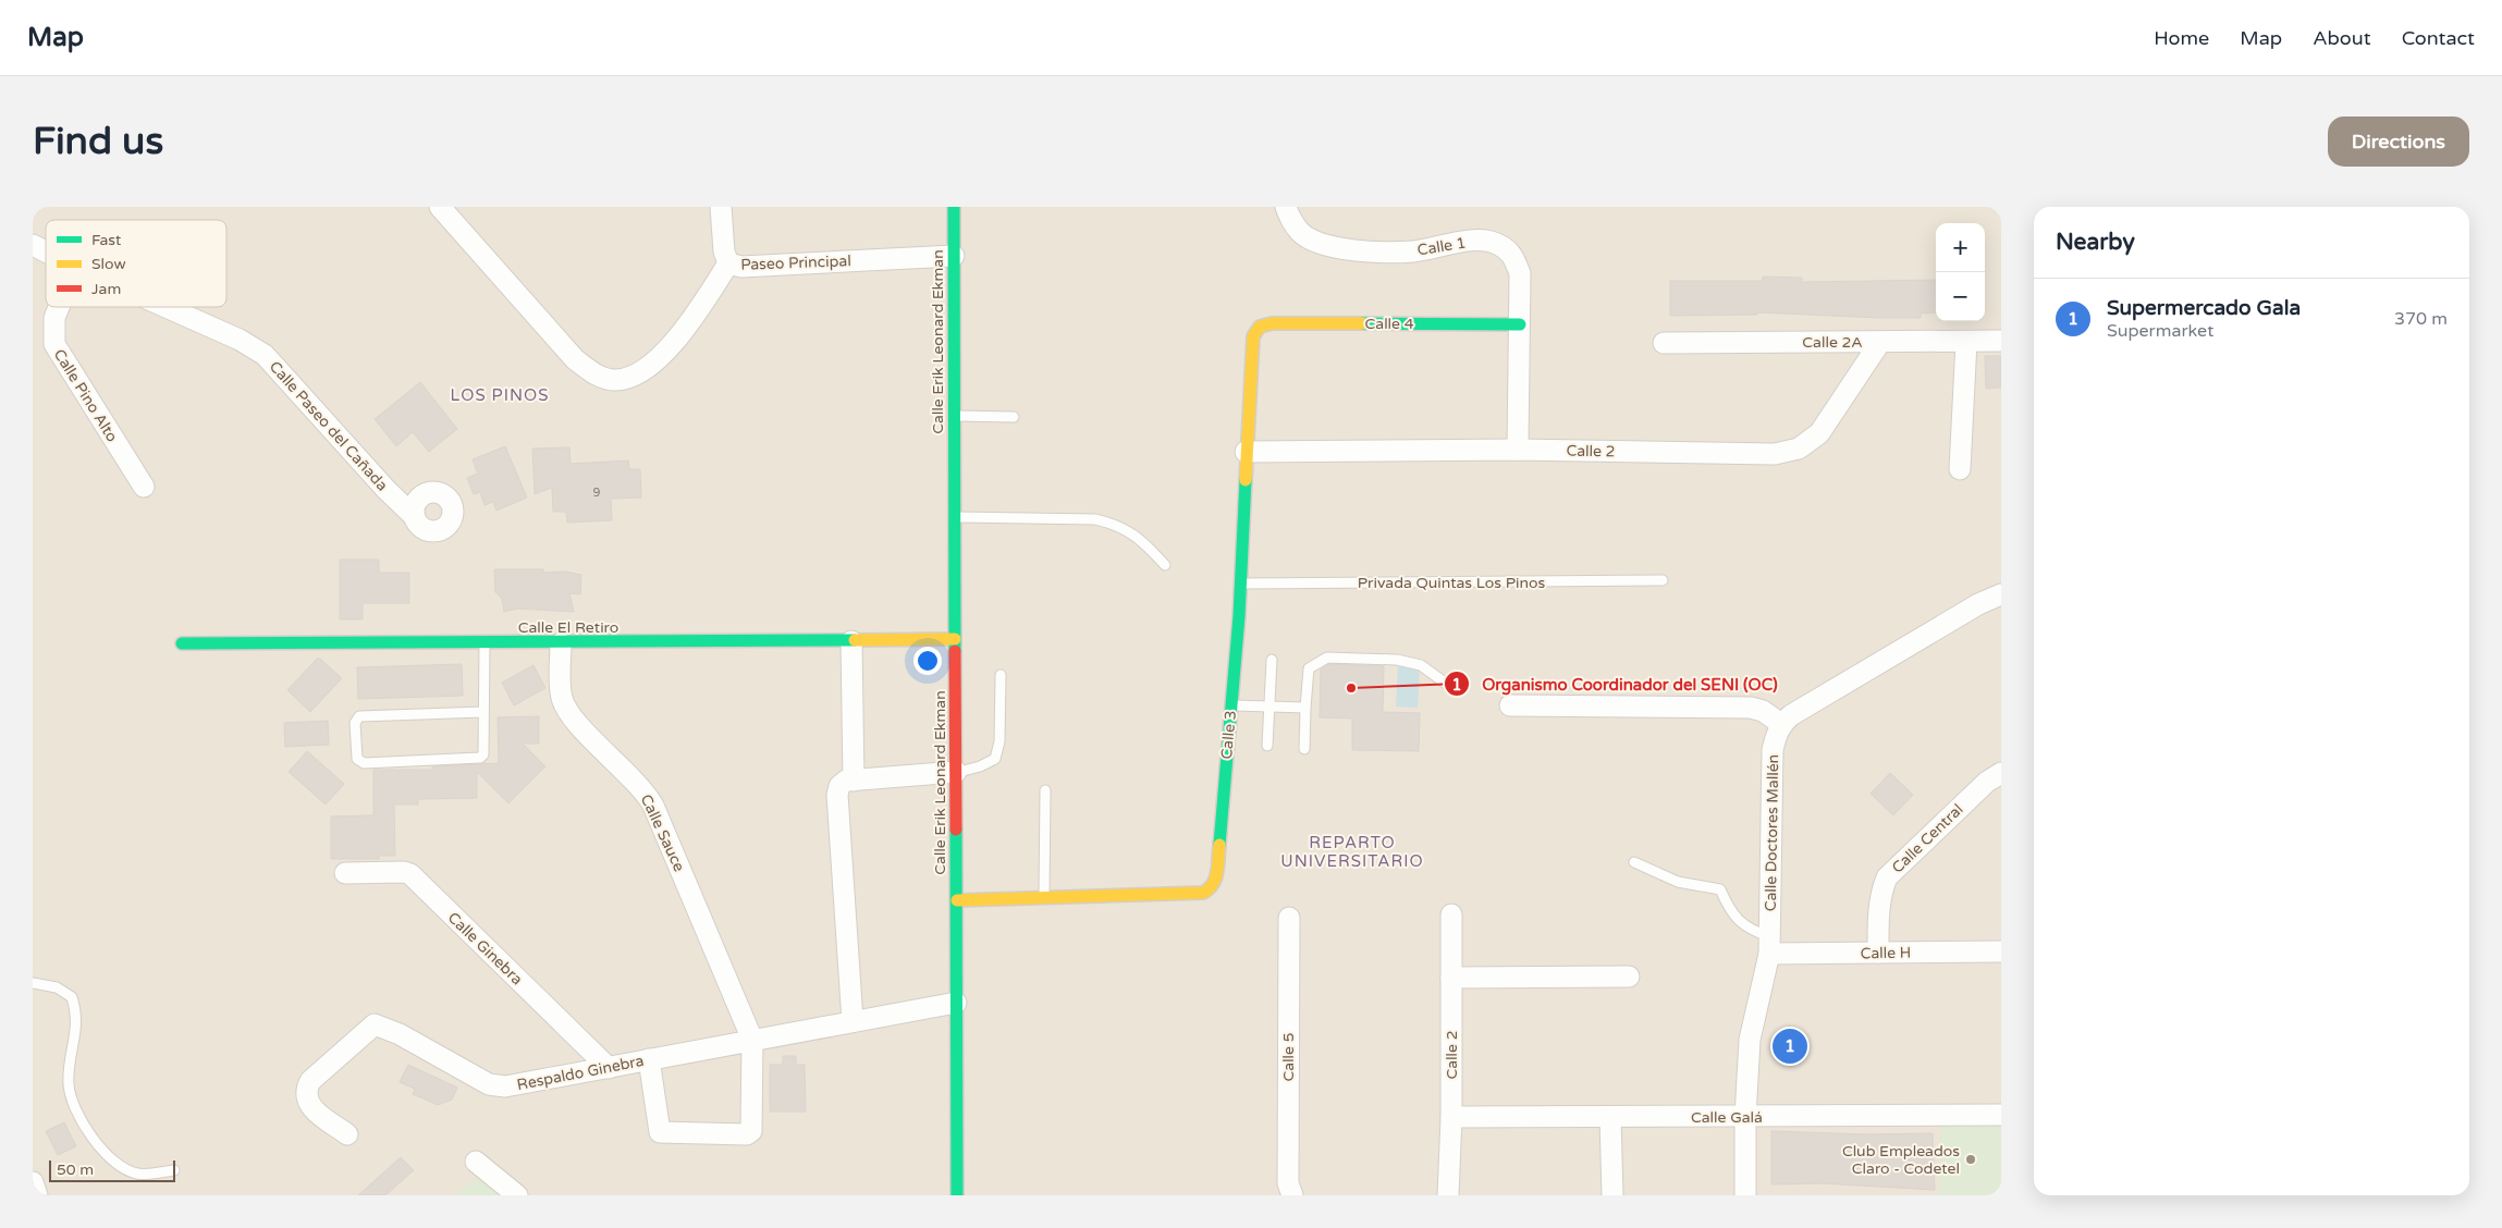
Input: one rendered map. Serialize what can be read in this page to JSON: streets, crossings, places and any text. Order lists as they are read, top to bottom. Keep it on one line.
{"streets":{"street":["Calle 1","Paseo Principal","Calle 4","Calle Erik Leonard Ekman","Calle 2A","Calle Pino Alto","Calle Paseo del Cañada","Calle 2","Calle El Retiro","Calle 3","Calle Sauce","Calle Doctores Mallén","Calle Central","Calle Ginebra","Calle H","Calle 5","Respaldo Ginebra","Calle Galá"],"lane":["Privada Quintas Los Pinos"]},"crossings":[["Calle 1","Calle 4"],["Calle 1","Calle 2"],["Paseo Principal","Calle Erik Leonard Ekman"],["Calle 4","Calle 3"],["Calle Erik Leonard Ekman","Calle El Retiro"],["Calle Erik Leonard Ekman","Calle 3"],["Calle Erik Leonard Ekman","Respaldo Ginebra"],["Calle 2A","Calle 2"],["Calle 2","Calle 3"],["Calle 2","Calle Galá"],["Privada Quintas Los Pinos","Calle 3"],["Calle El Retiro","Calle Sauce"],["Calle Sauce","Respaldo Ginebra"],["Calle Doctores Mallén","Calle H"],["Calle Doctores Mallén","Calle Galá"],["Calle Central","Calle H"],["Calle Ginebra","Respaldo Ginebra"]],"districts":["LOS PINOS","REPARTO UNIVERSITARIO"],"places":["Organismo Coordinador del SENI (OC)","Club Empleados Claro - Codetel"],"house_numbers":["9"],"legend":["Fast","Slow","Jam"],"scale_bar":"50 m","page":{"header":"Map","nav":["Home","Map","About","Contact"],"buttons":"Directions","title":"Find us","heading":"Nearby","map_buttons":["+","−"],"list":[{"mark":"1","name":"Supermercado Gala","note":"Supermarket","value":"370 m"}],"pins":"1","scale":"50 m"}}
